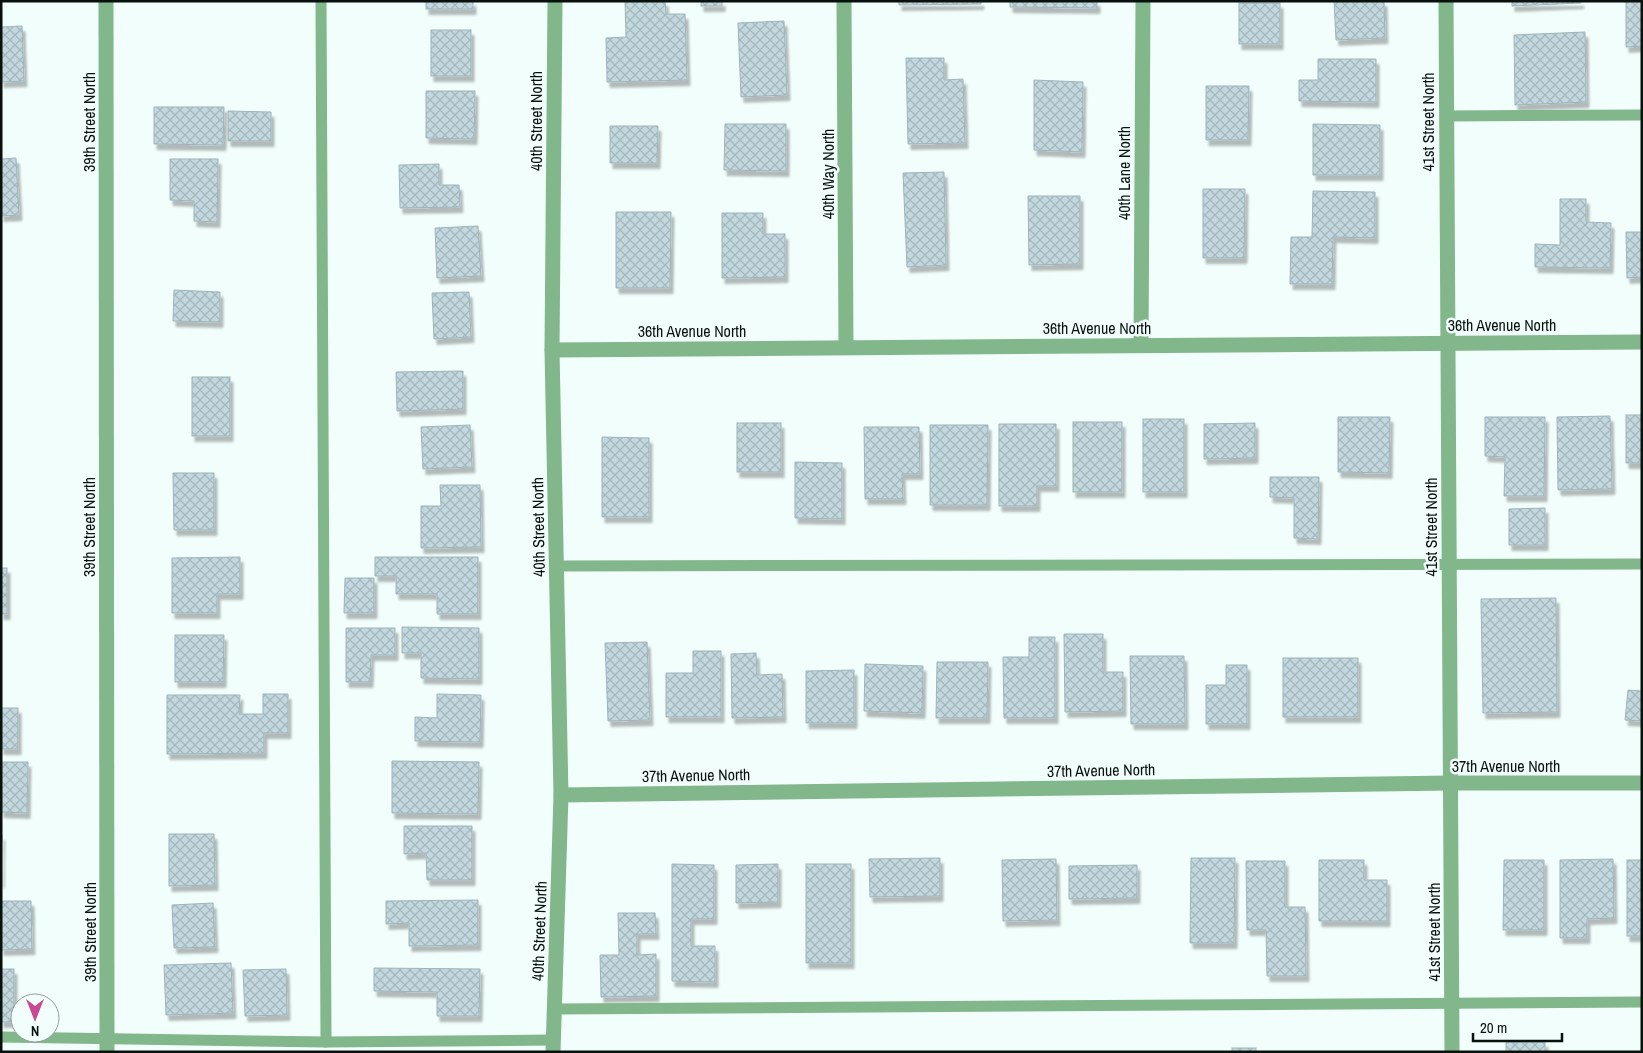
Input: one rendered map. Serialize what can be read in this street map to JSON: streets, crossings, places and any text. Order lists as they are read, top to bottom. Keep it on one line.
{"streets":{"street":["40th Street North","39th Street North","41st Street North","40th Lane North","40th Way North","36th Avenue North","37th Avenue North"]},"crossings":[["40th Street North","36th Avenue North"],["40th Street North","37th Avenue North"],["41st Street North","36th Avenue North"],["41st Street North","37th Avenue North"],["40th Lane North","36th Avenue North"],["40th Way North","36th Avenue North"]],"scale_bar":"20 m","north":"bottom"}
